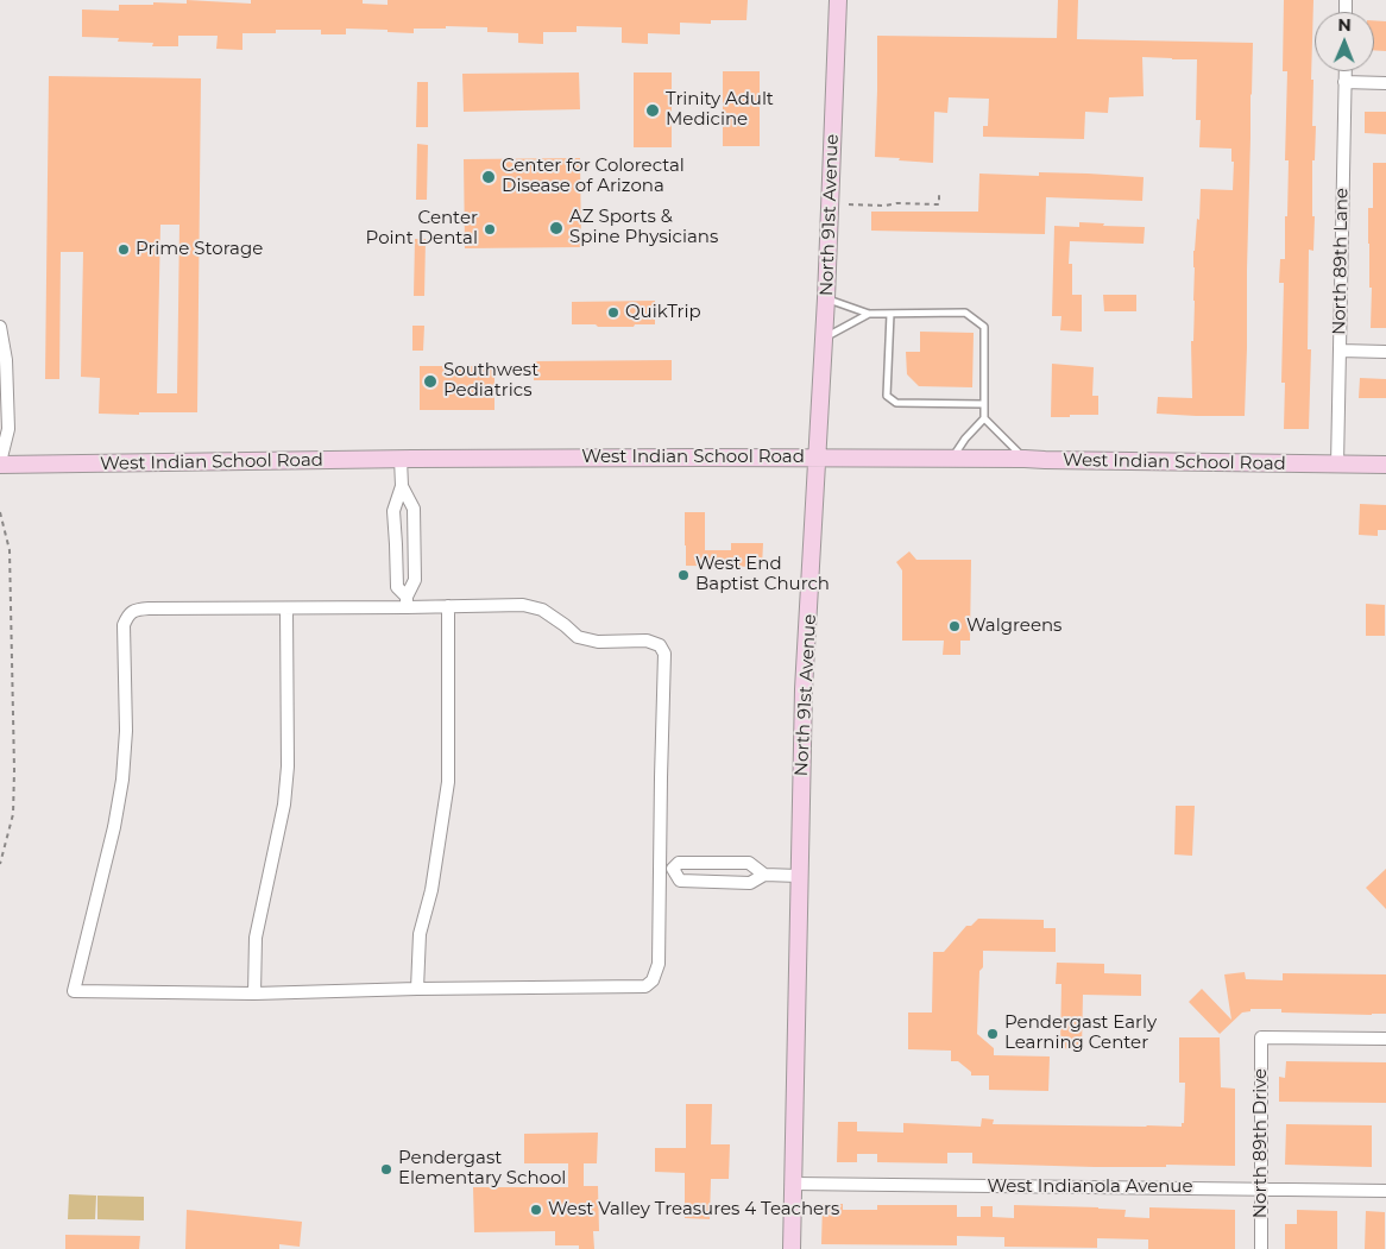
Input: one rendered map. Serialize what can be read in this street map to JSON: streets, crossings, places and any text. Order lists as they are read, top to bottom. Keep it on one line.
{"streets":{"main road":["North 91st Avenue","West Indian School Road"],"street":["North 89th Lane","North 89th Drive","West Indianola Avenue"]},"crossings":[["North 91st Avenue","West Indian School Road"],["North 91st Avenue","West Indianola Avenue"],["North 89th Lane","West Indian School Road"],["North 89th Drive","West Indianola Avenue"]],"places":["Trinity Adult Medicine","Center for Colorectal Disease of Arizona","AZ Sports & Spine Physicians","Center Point Dental","Prime Storage","QuikTrip","Southwest Pediatrics","West End Baptist Church","Walgreens","Pendergast Early Learning Center","Pendergast Elementary School","West Valley Treasures 4 Teachers"],"north":"top"}
